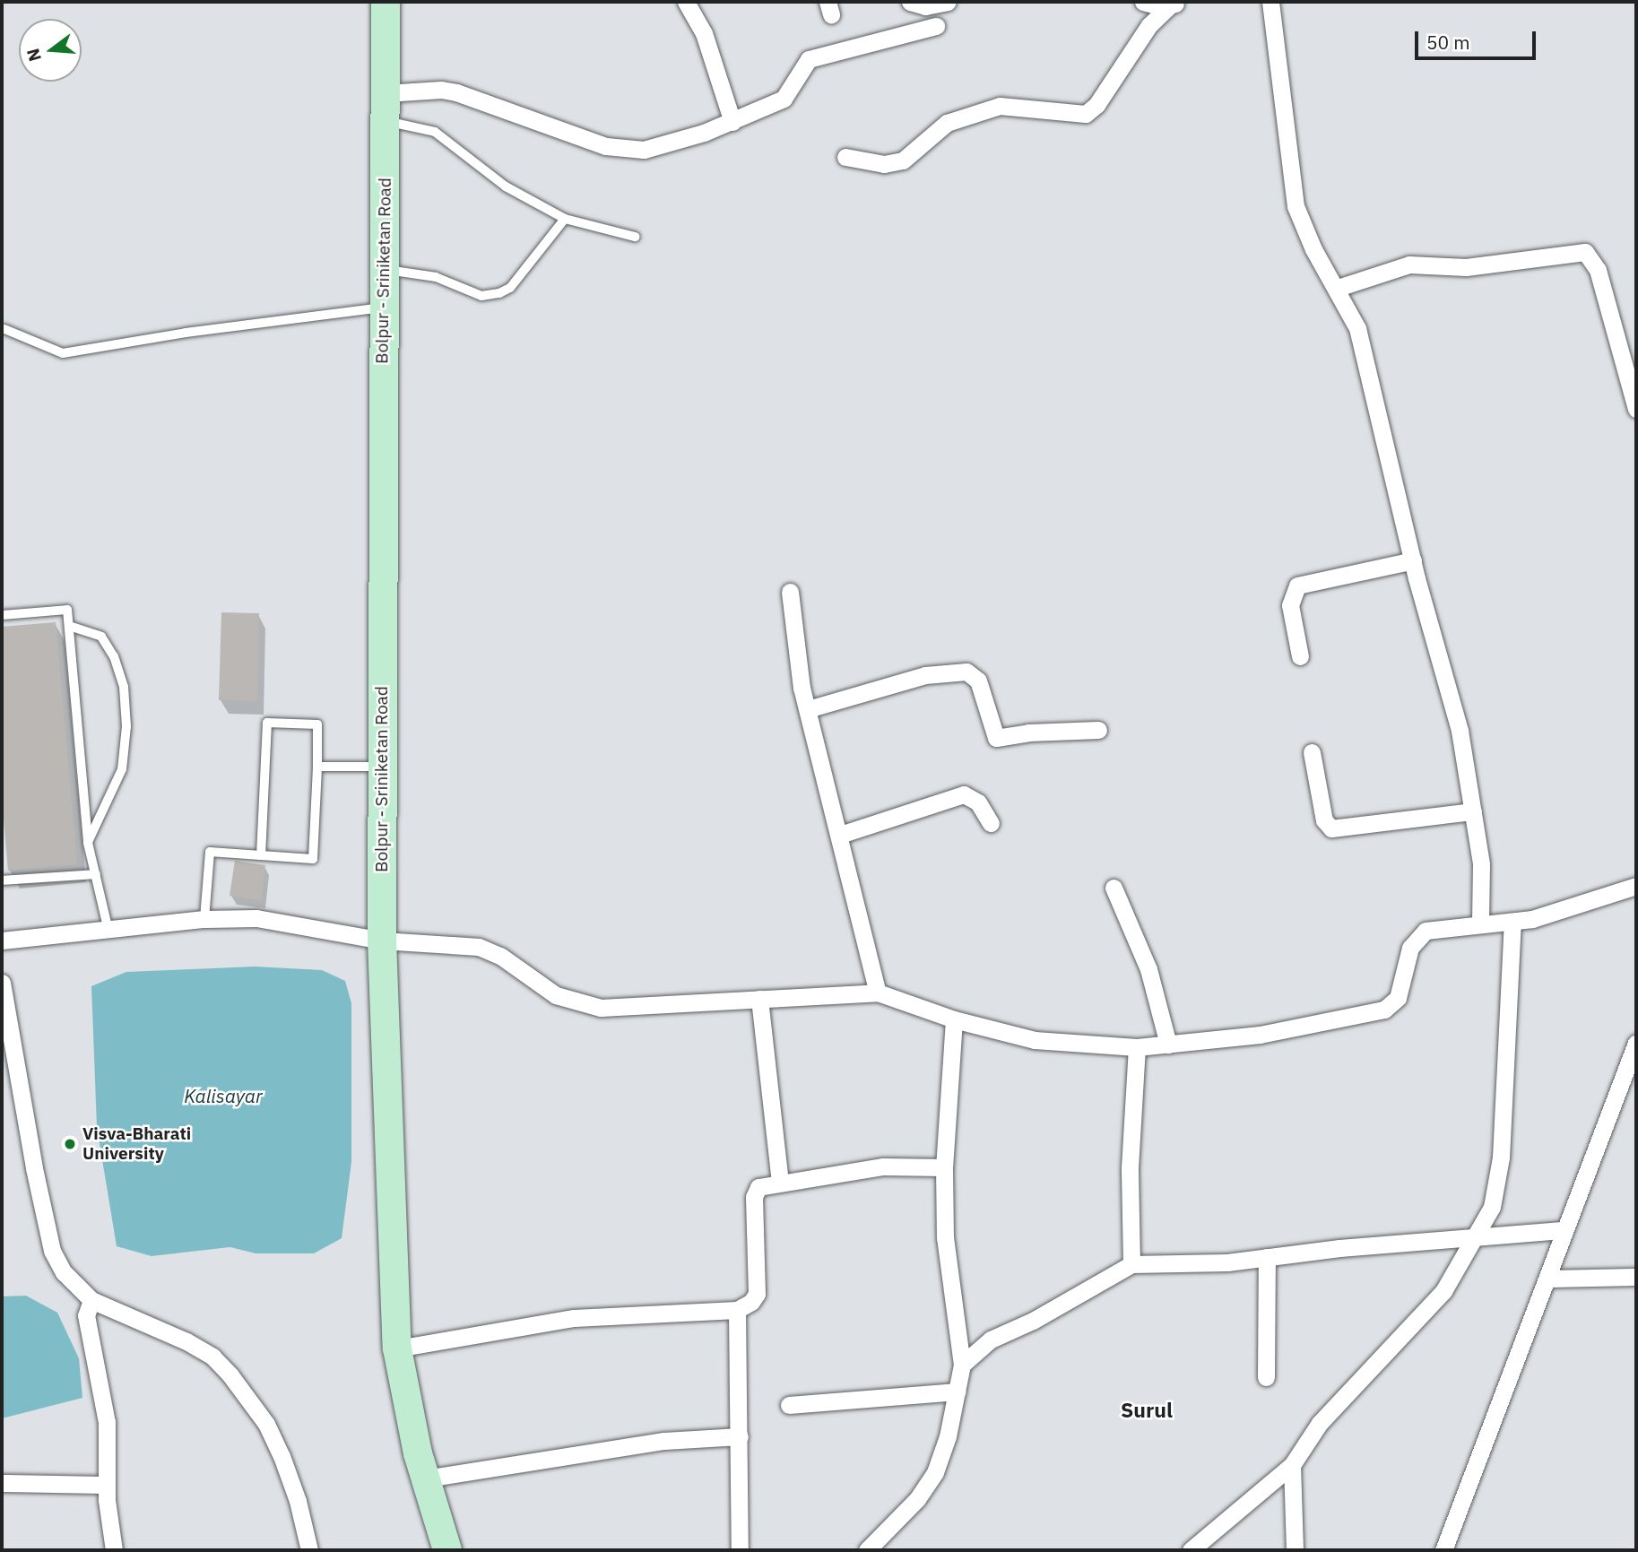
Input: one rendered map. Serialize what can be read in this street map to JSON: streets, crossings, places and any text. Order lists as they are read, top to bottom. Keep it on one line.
{"streets":{"main road":["Bolpur - Sriniketan Road"]},"districts":["Surul"],"water":["Kalisayar"],"places":["Visva-Bharati University"],"scale_bar":"50 m","north":"left"}
